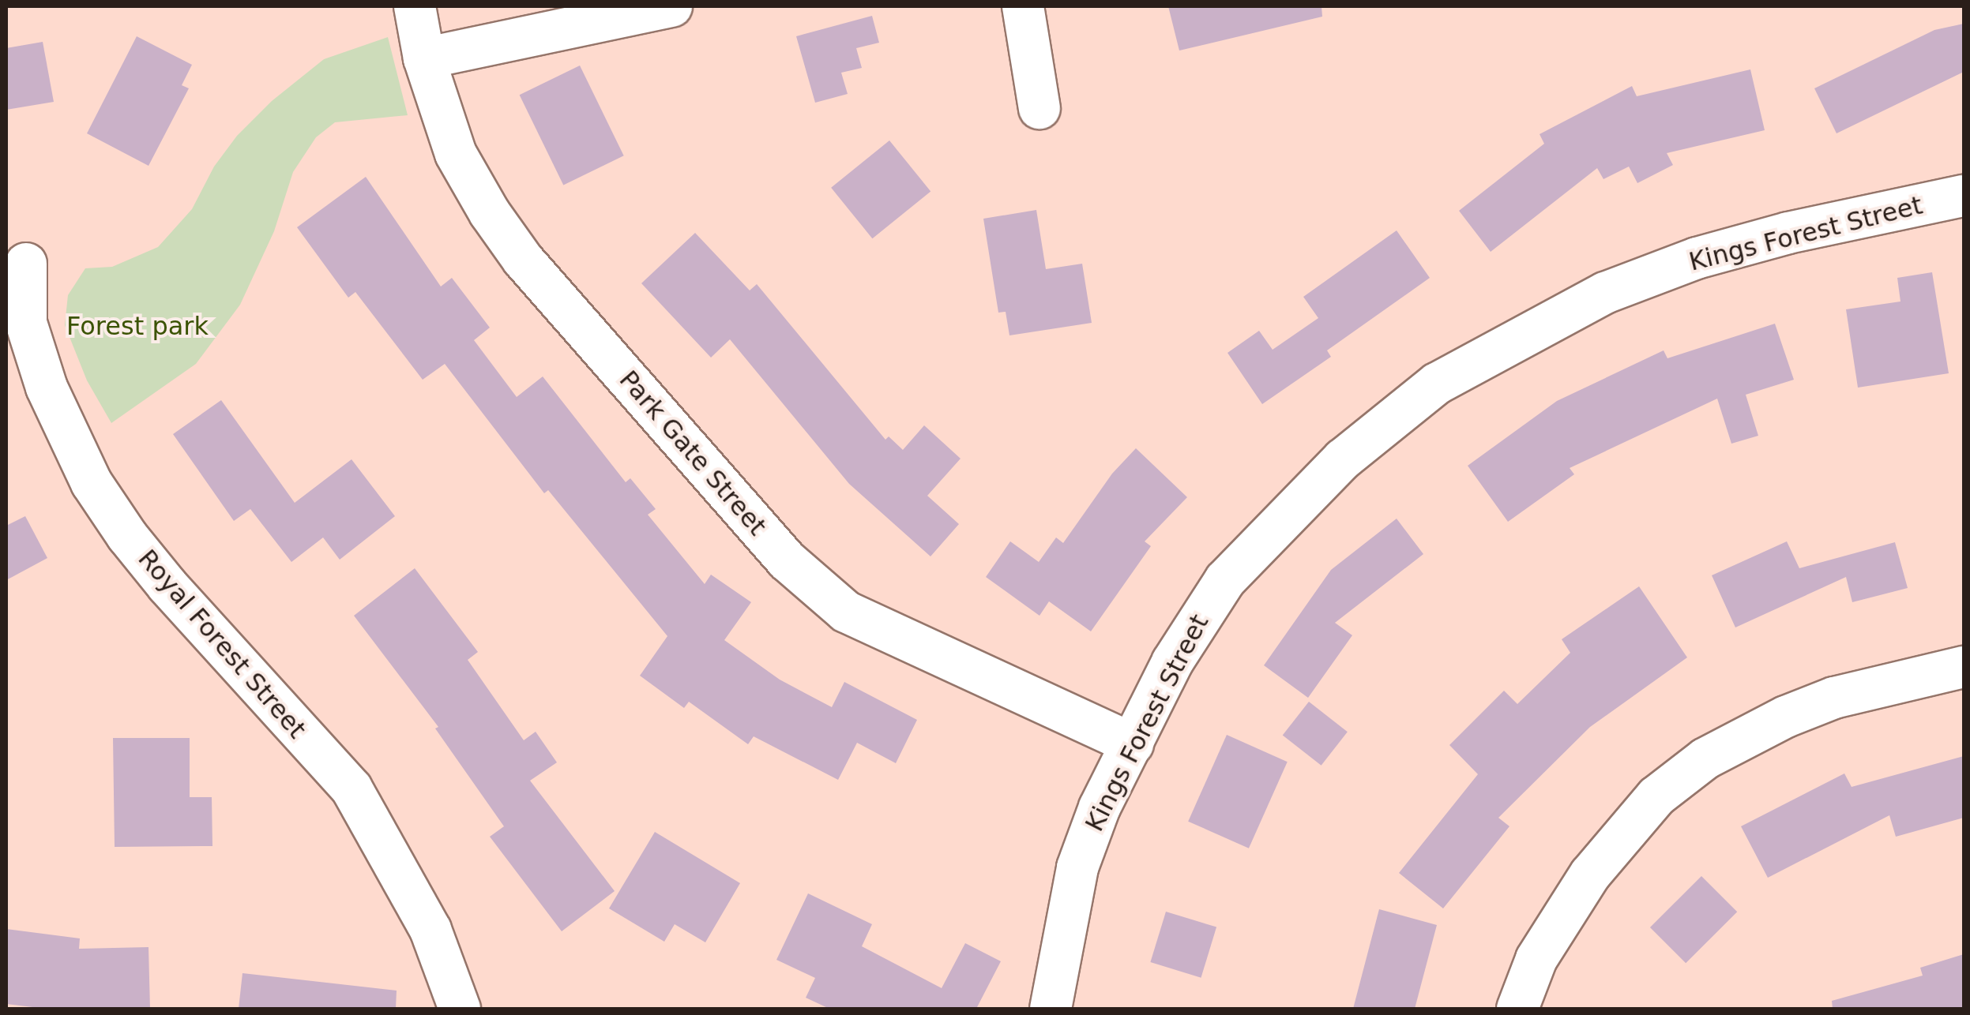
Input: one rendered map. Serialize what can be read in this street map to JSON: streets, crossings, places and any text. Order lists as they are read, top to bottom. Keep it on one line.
{"streets":{"street":["Kings Forest Street","Park Gate Street","Royal Forest Street"]},"crossings":[["Kings Forest Street","Park Gate Street"]],"parks":["Forest park"]}
